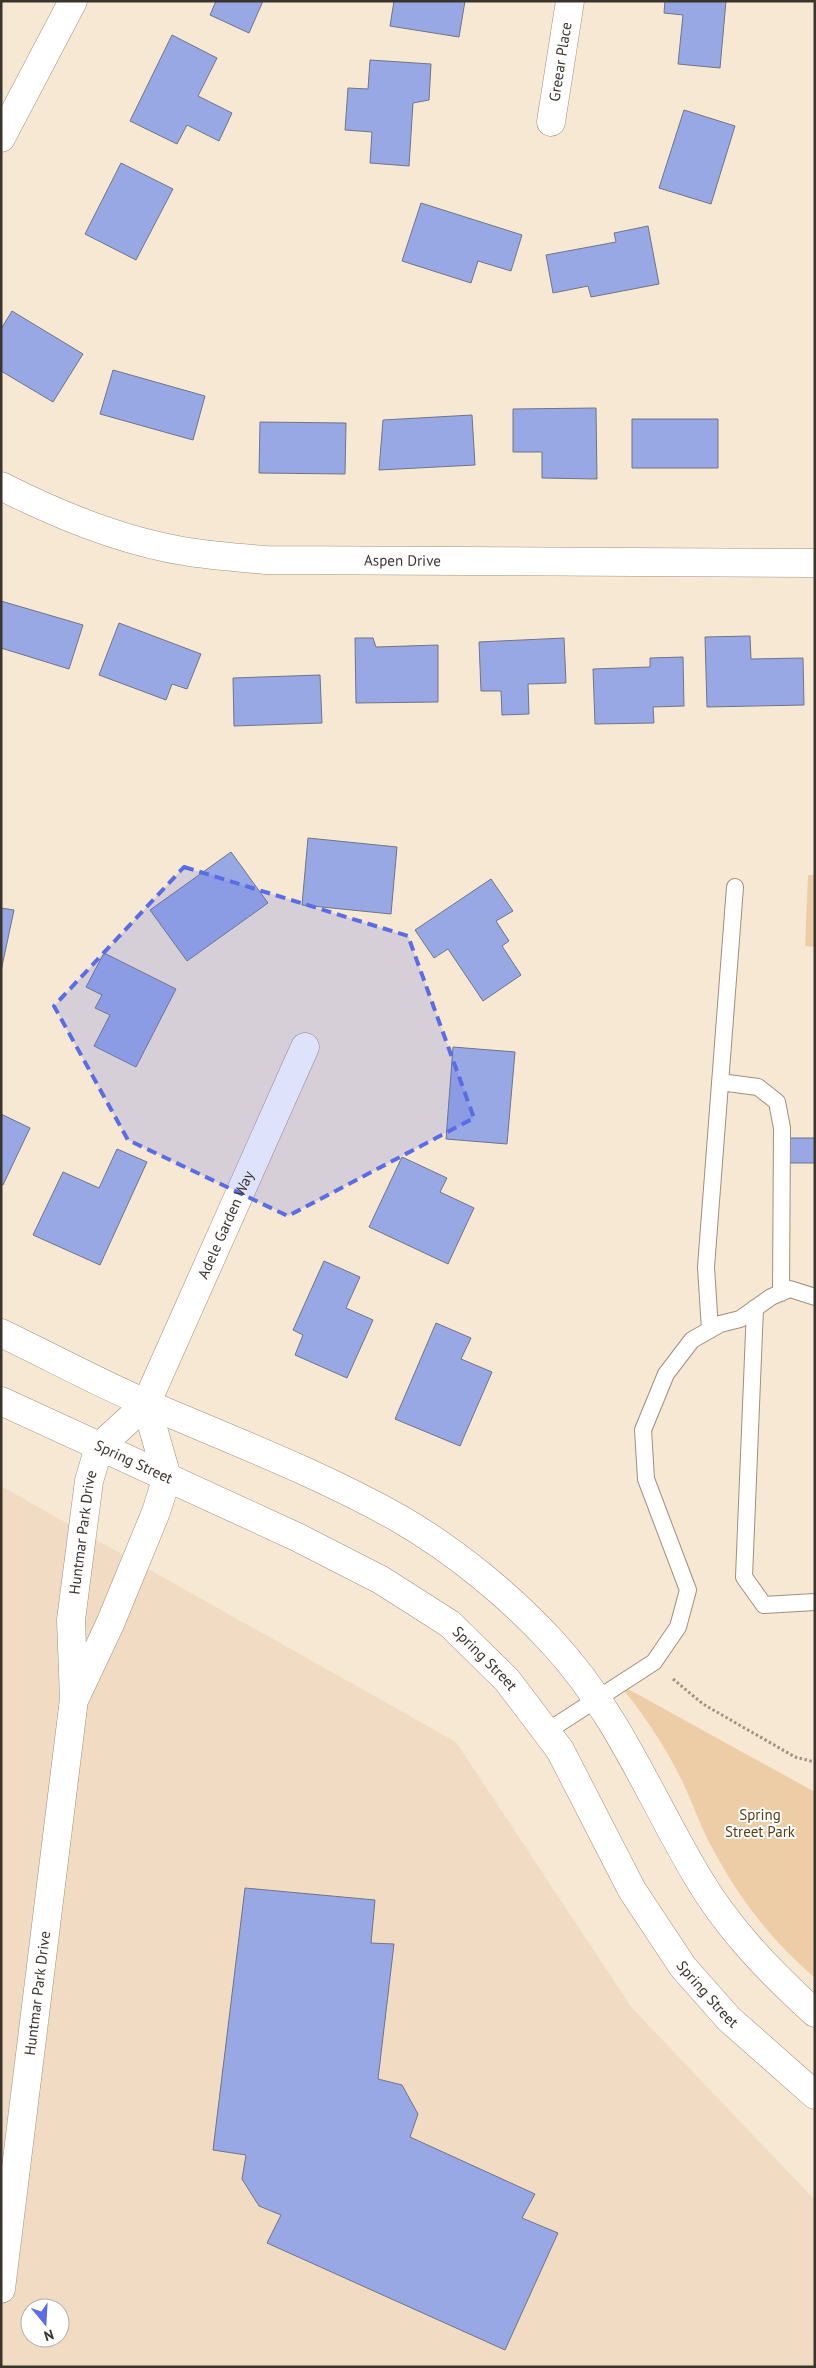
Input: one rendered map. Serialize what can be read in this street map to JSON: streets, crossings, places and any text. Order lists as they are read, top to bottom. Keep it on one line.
{"streets":{"street":["Greear Place","Aspen Drive","Adele Garden Way","Spring Street","Huntmar Park Drive"]},"crossings":[["Adele Garden Way","Huntmar Park Drive"],["Spring Street","Huntmar Park Drive"]],"parks":["Spring Street Park"],"north":"bottom"}
